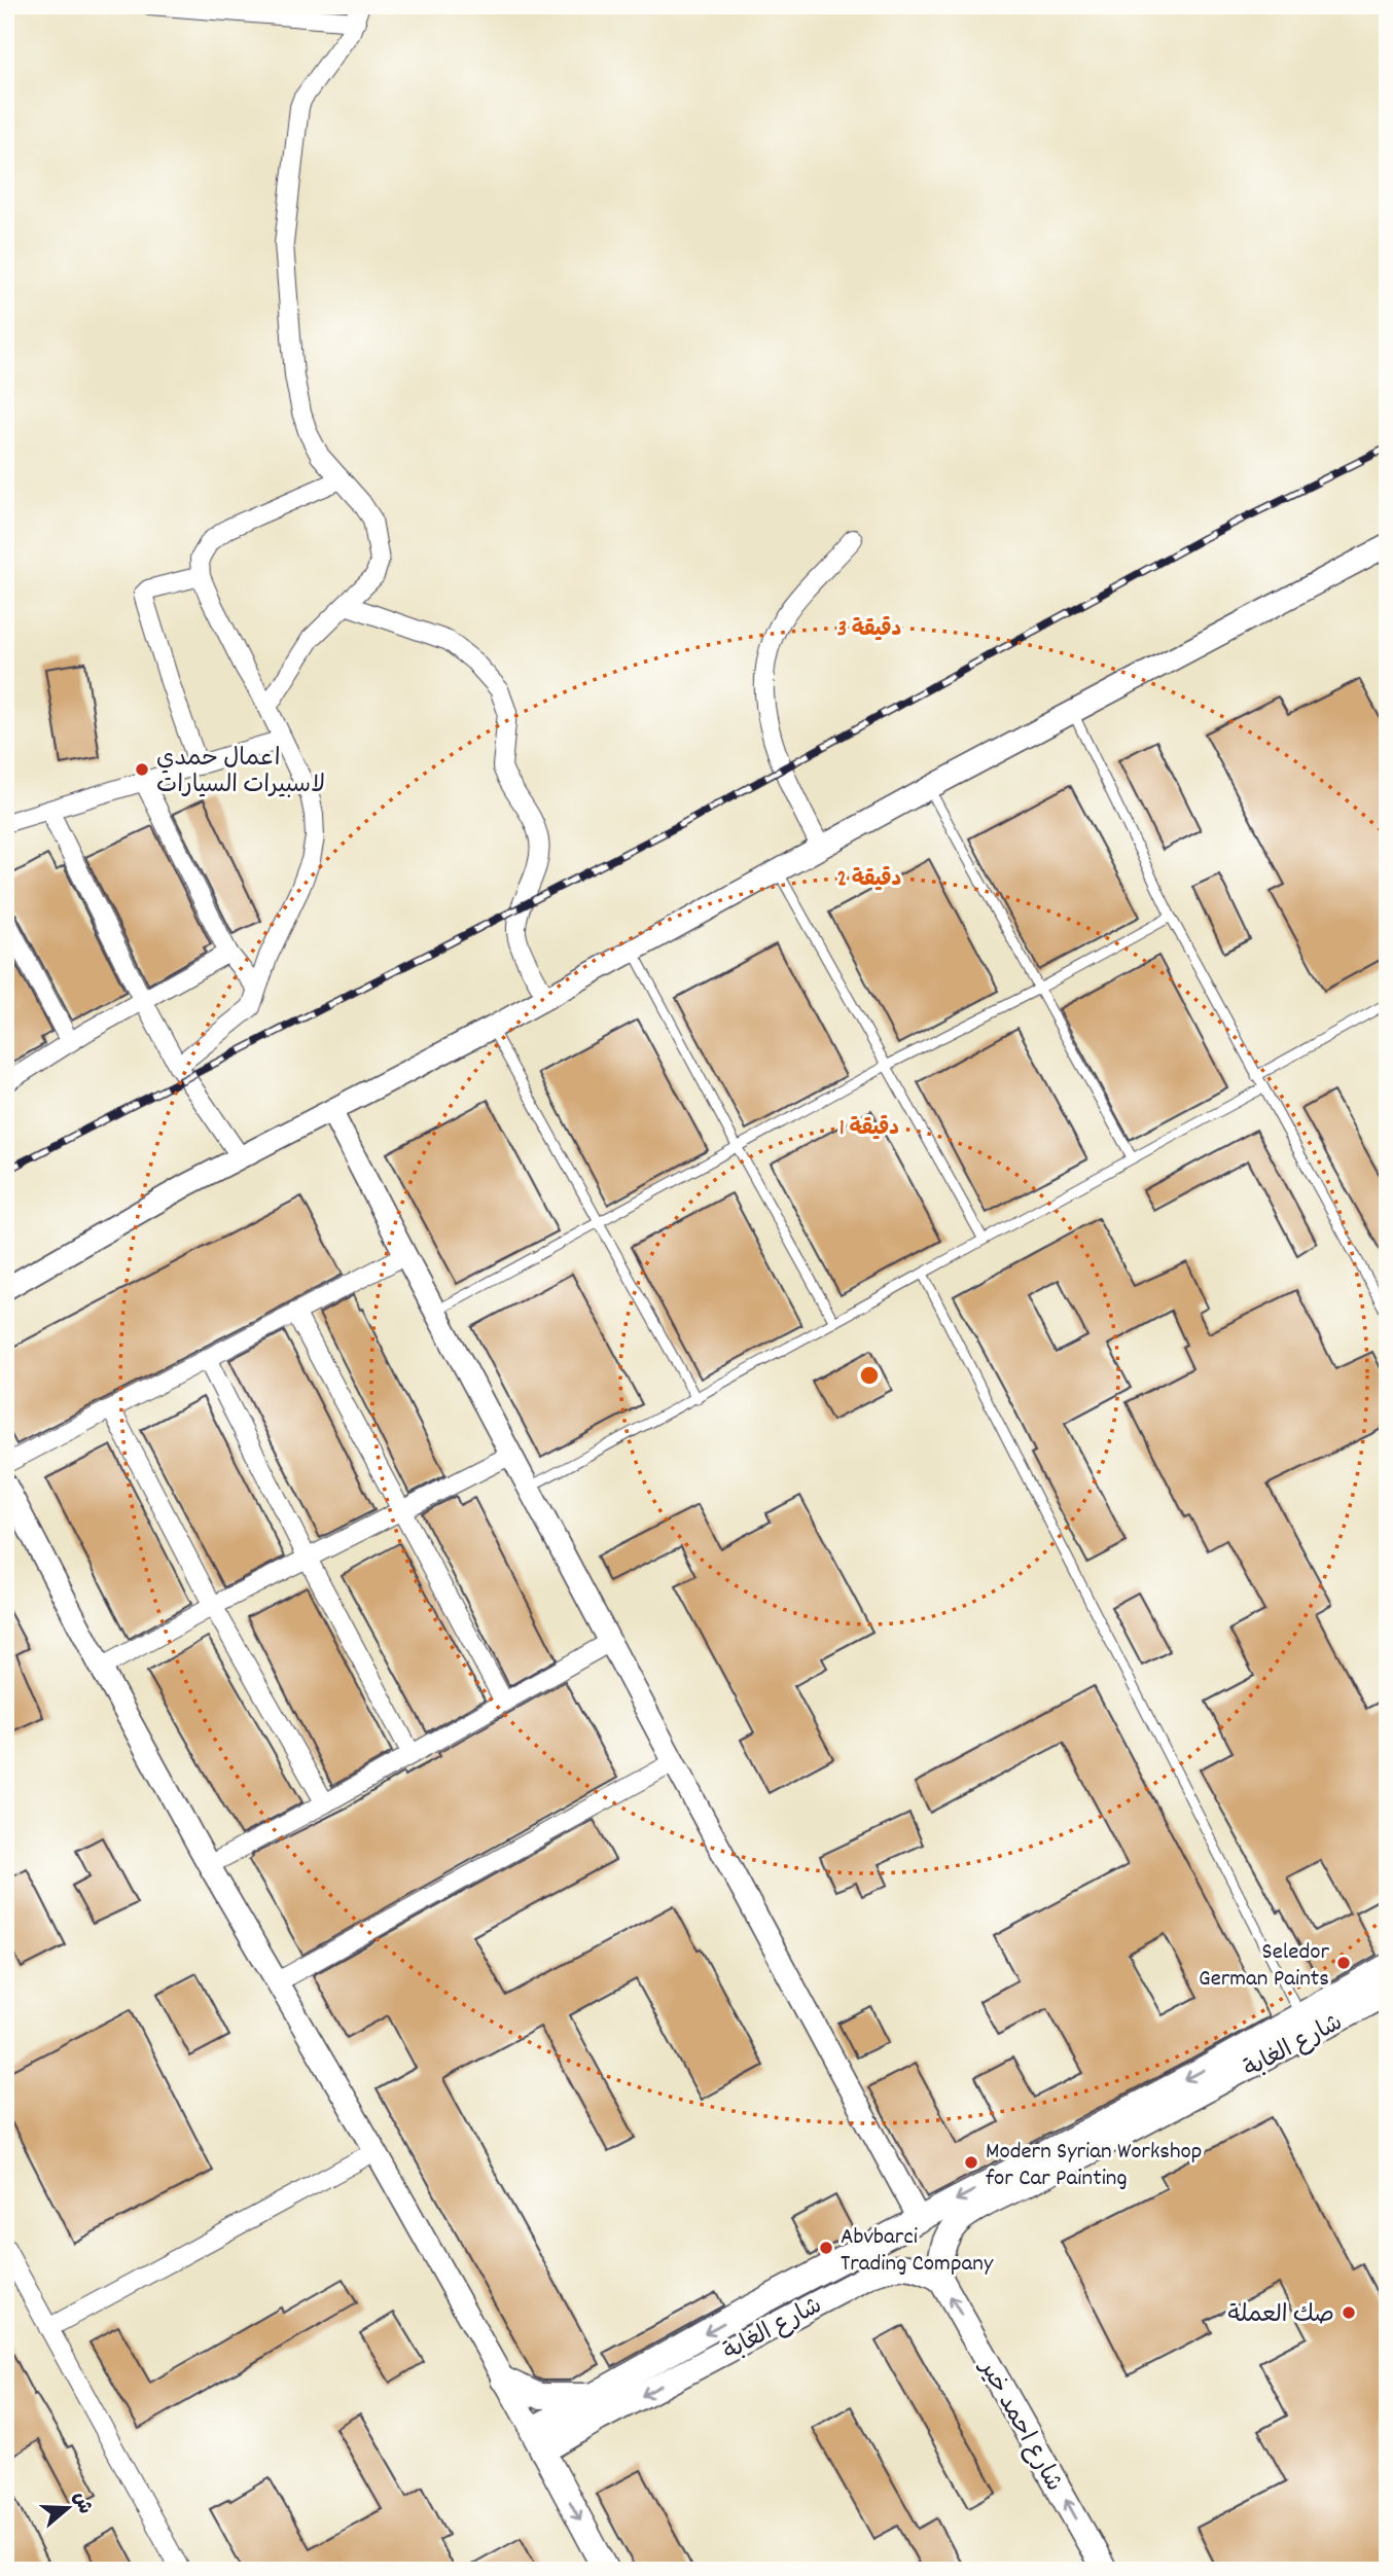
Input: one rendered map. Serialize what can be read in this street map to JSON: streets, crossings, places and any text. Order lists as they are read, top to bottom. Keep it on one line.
{"streets":{"main road":["شارع الغابة","شارع احمد خير"]},"crossings":[["شارع الغابة","شارع احمد خير"]],"one_way":["شارع احمد خير"],"places":["اعمال حمدي لاسبيرات السيارات","Seledor German Paints","Modern Syrian Workshop for Car Painting","Abvbarci Trading Company","صك العملة"],"north":"right","rings":["3 دقيقة","2 دقيقة","1 دقيقة"]}
